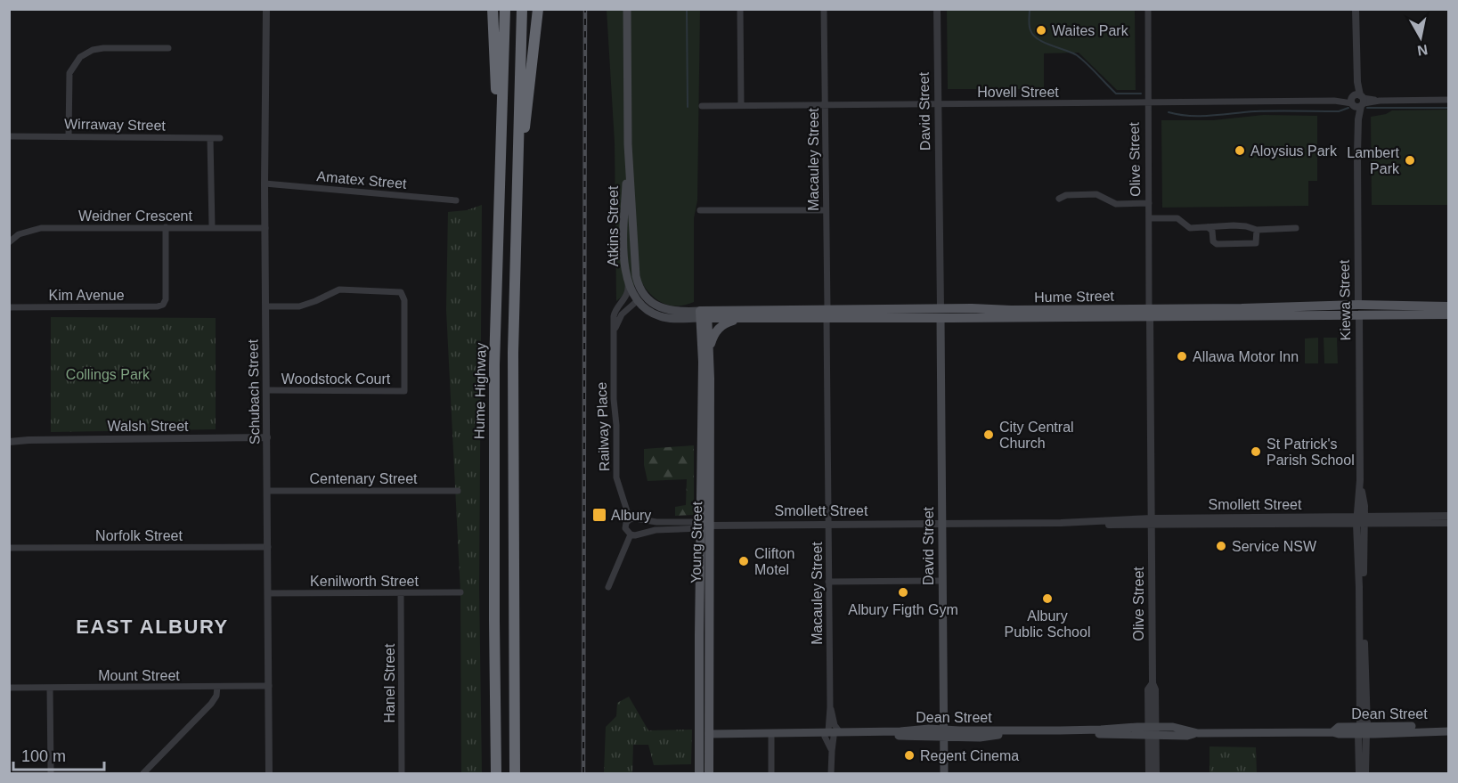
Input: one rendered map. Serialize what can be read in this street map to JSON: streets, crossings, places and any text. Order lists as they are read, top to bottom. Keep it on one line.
{"streets":{"highway":["Hume Highway"],"main road":["David Street","Atkins Street","Hume Street","Kiewa Street","Young Street","Dean Street"],"street":["Hovell Street","Wirraway Street","Macauley Street","Olive Street","Amatex Street","Weidner Crescent","Kim Avenue","Woodstock Court","Schubach Street","Walsh Street","Railway Place","Centenary Street","Smollett Street","Norfolk Street","Kenilworth Street","Mount Street","Hanel Street"]},"crossings":[["Hovell Street","David Street"],["Hovell Street","Macauley Street"],["Hovell Street","Olive Street"],["Hovell Street","Kiewa Street"],["David Street","Hume Street"],["David Street","Smollett Street"],["David Street","Dean Street"],["Macauley Street","Hume Street"],["Macauley Street","Smollett Street"],["Macauley Street","Dean Street"],["Olive Street","Hume Street"],["Olive Street","Smollett Street"],["Olive Street","Dean Street"],["Amatex Street","Schubach Street"],["Weidner Crescent","Kim Avenue"],["Weidner Crescent","Schubach Street"],["Atkins Street","Hume Street"],["Atkins Street","Railway Place"],["Atkins Street","Young Street"],["Hume Street","Kiewa Street"],["Hume Street","Young Street"],["Kiewa Street","Smollett Street"],["Kiewa Street","Dean Street"],["Woodstock Court","Schubach Street"],["Schubach Street","Walsh Street"],["Schubach Street","Centenary Street"],["Schubach Street","Norfolk Street"],["Schubach Street","Kenilworth Street"],["Schubach Street","Mount Street"],["Smollett Street","Young Street"],["Young Street","Dean Street"],["Kenilworth Street","Hanel Street"]],"districts":["EAST ALBURY"],"parks":["Collings Park"],"places":{"other":["Waites Park","Aloysius Park","Lambert Park","Allawa Motor Inn","City Central Church","St Patrick's Parish School","Service NSW","Clifton Motel","Albury Figth Gym","Albury Public School","Regent Cinema"],"transit":["Albury"]},"scale_bar":"100 m","north":"bottom"}
